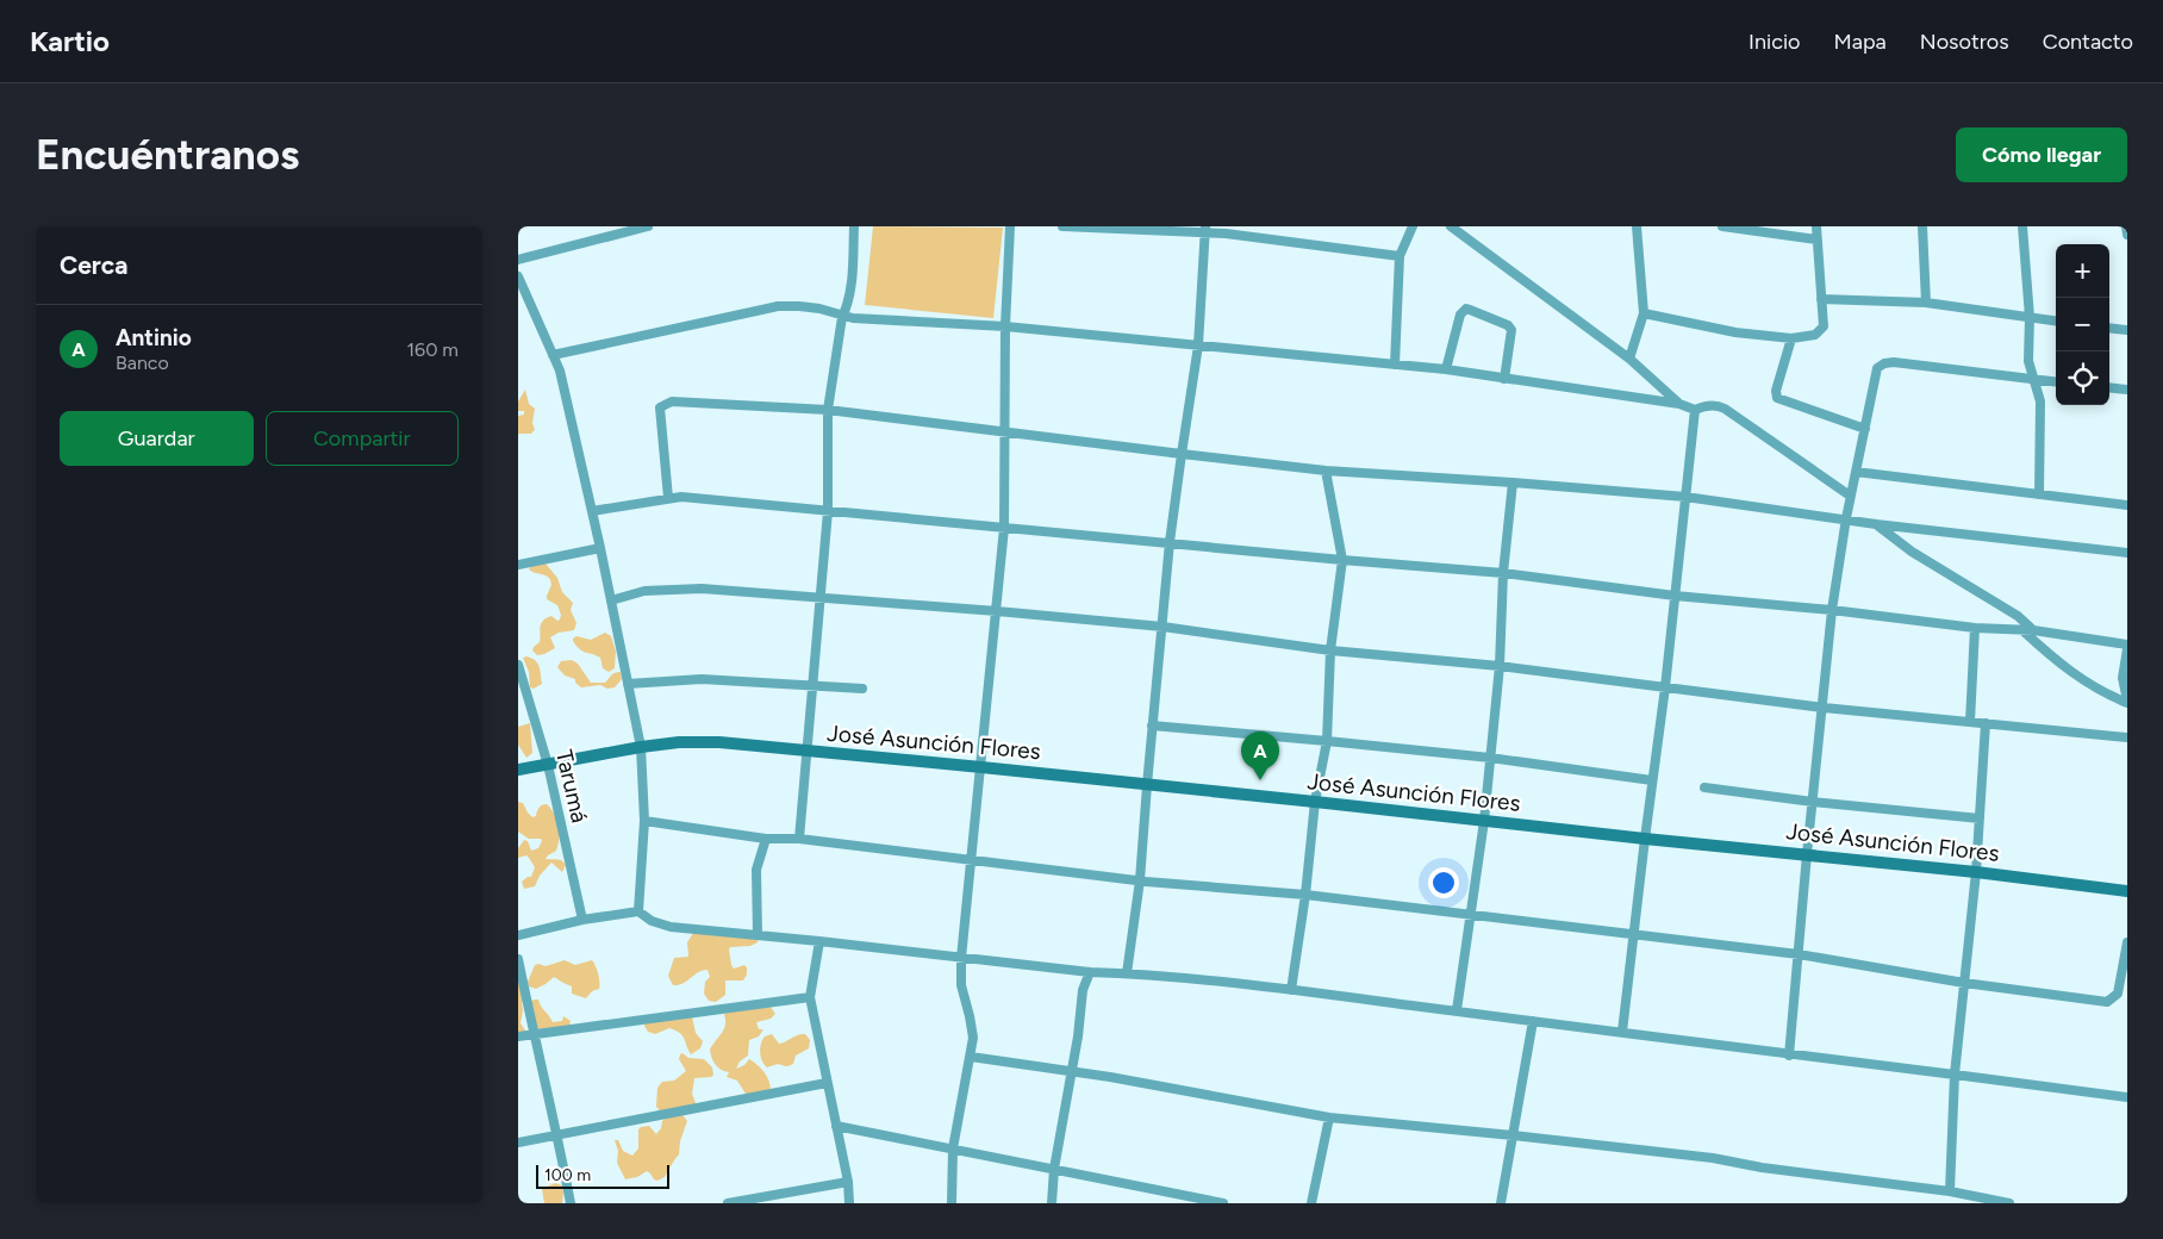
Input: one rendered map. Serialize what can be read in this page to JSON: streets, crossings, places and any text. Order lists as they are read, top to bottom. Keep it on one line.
{"streets":{"street":["José Asunción Flores","Tarumá"]},"crossings":[["José Asunción Flores","Tarumá"]],"scale_bar":"100 m","page":{"header":"Kartio","nav":["Inicio","Mapa","Nosotros","Contacto"],"buttons":["Cómo llegar",["Guardar","Compartir"]],"title":"Encuéntranos","heading":"Cerca","map_buttons":["+","−"],"list":[{"mark":"A","name":"Antinio","note":"Banco","value":"160 m"}],"pins":"A","scale":"100 m"}}
